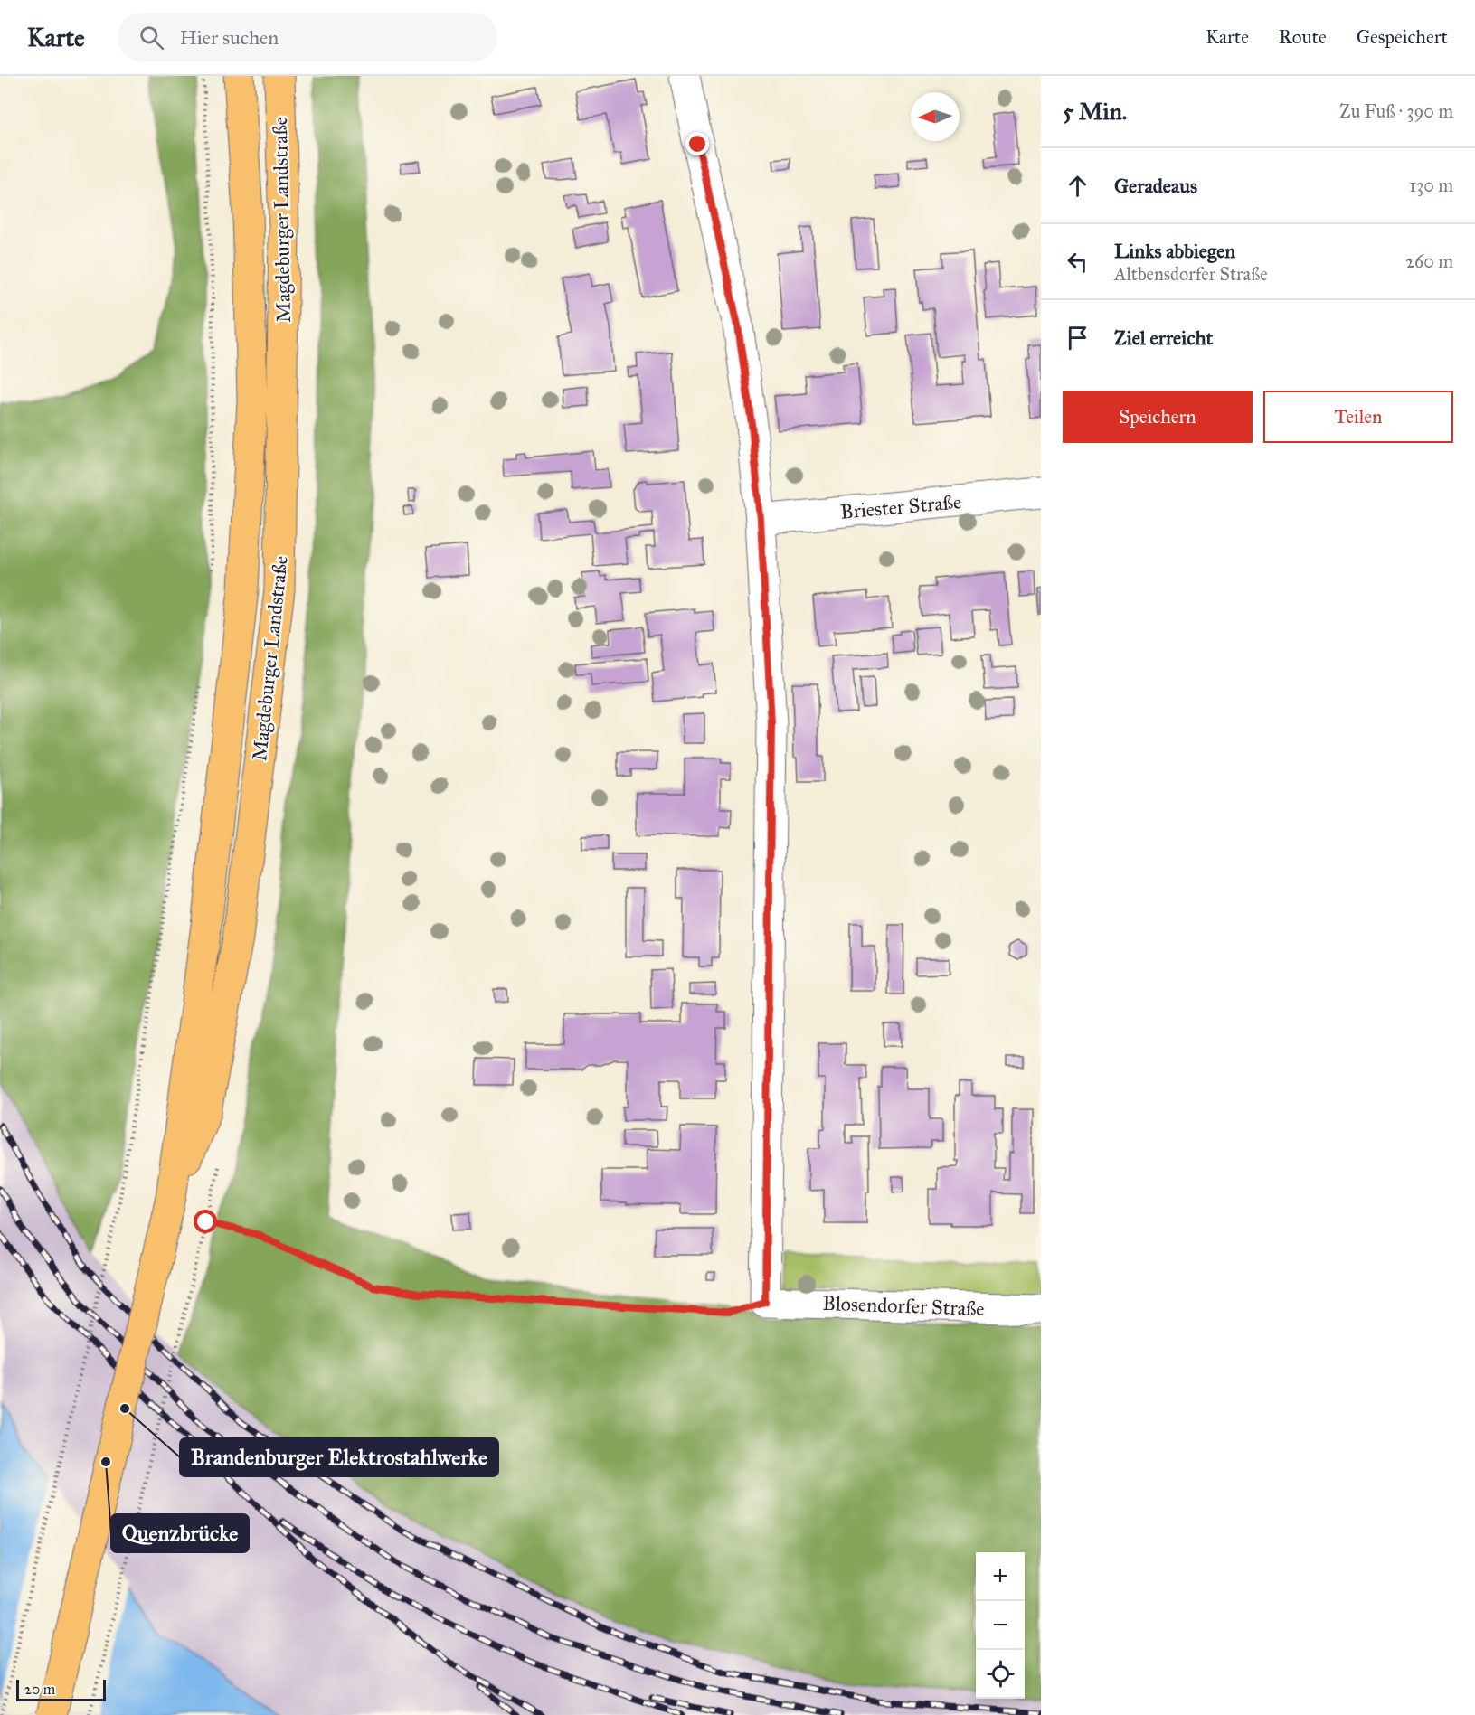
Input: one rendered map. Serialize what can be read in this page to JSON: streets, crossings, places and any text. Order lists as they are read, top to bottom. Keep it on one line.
{"streets":{"main road":["Magdeburger Landstraße"],"street":["Briester Straße","Blosendorfer Straße"]},"places":["Brandenburger Elektrostahlwerke","Quenzbrücke"],"scale_bar":"20 m","north":"left","page":{"header":"Karte","search":"Hier suchen","nav":["Karte","Route","Gespeichert"],"heading":["5 Min.","Zu Fuß · 390 m"],"list":[["Geradeaus","130 m"],["Links abbiegen","Altbensdorfer Straße","260 m"],"Ziel erreicht"],"buttons":["Speichern","Teilen"],"map_buttons":["+","−"],"scale":"20 m"}}
